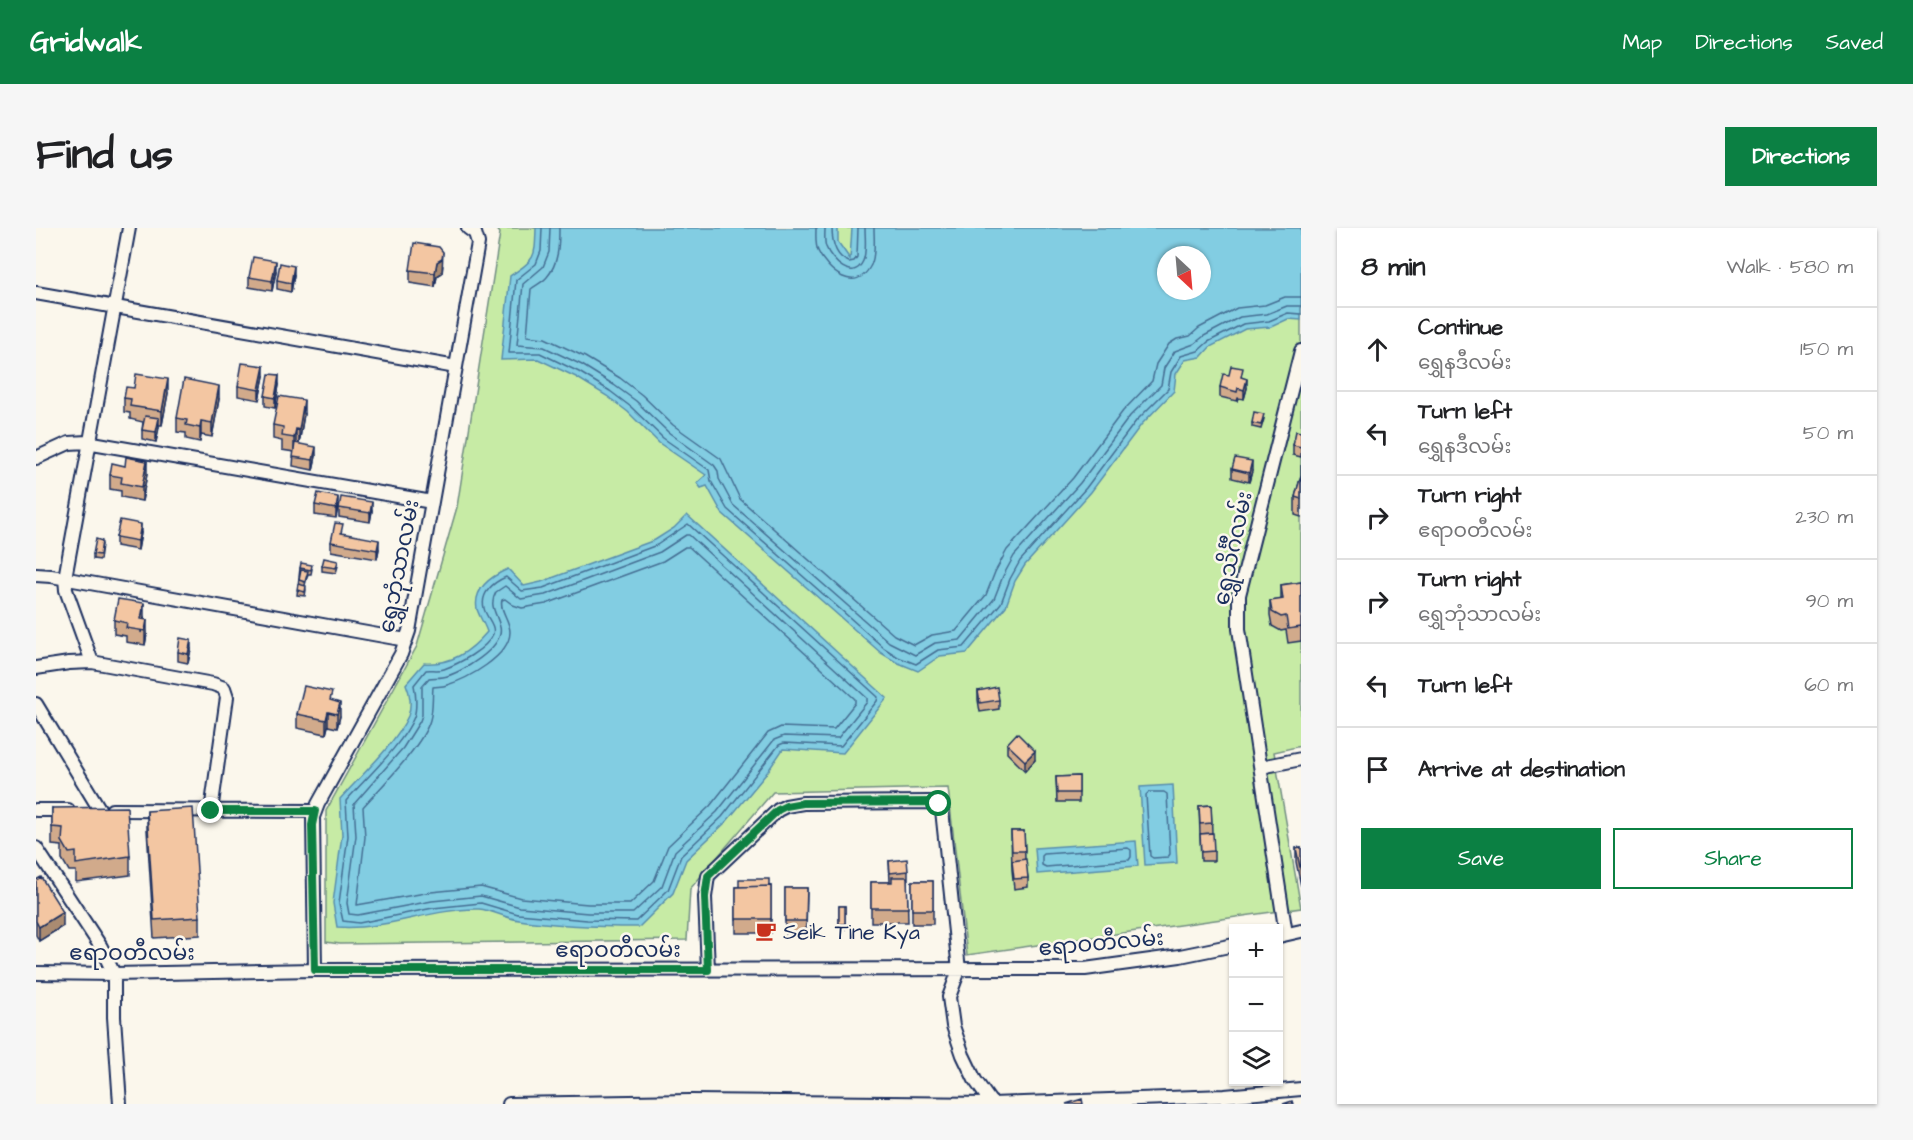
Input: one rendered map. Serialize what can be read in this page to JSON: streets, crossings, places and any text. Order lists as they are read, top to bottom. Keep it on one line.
{"streets":{"street":["ရွှေသိင်္ဂီလမ်း","ရွှေဘုံသာလမ်း","ဧရာဝတီလမ်း"]},"crossings":[["ရွှေဘုံသာလမ်း","ဧရာဝတီလမ်း"]],"places":{"cafe":["Seik Tine Kya"]},"north":"bottom right","page":{"header":"Gridwalk","nav":["Map","Directions","Saved"],"title":"Find us","buttons":["Directions",["Save","Share"]],"heading":["8 min","Walk · 580 m"],"list":[["Continue","ရွှေနဒီလမ်း","150 m"],["Turn left","ရွှေနဒီလမ်း","50 m"],["Turn right","ဧရာဝတီလမ်း","230 m"],["Turn right","ရွှေဘုံသာလမ်း","90 m"],["Turn left","60 m"],"Arrive at destination"],"map_buttons":["+","−"]}}
